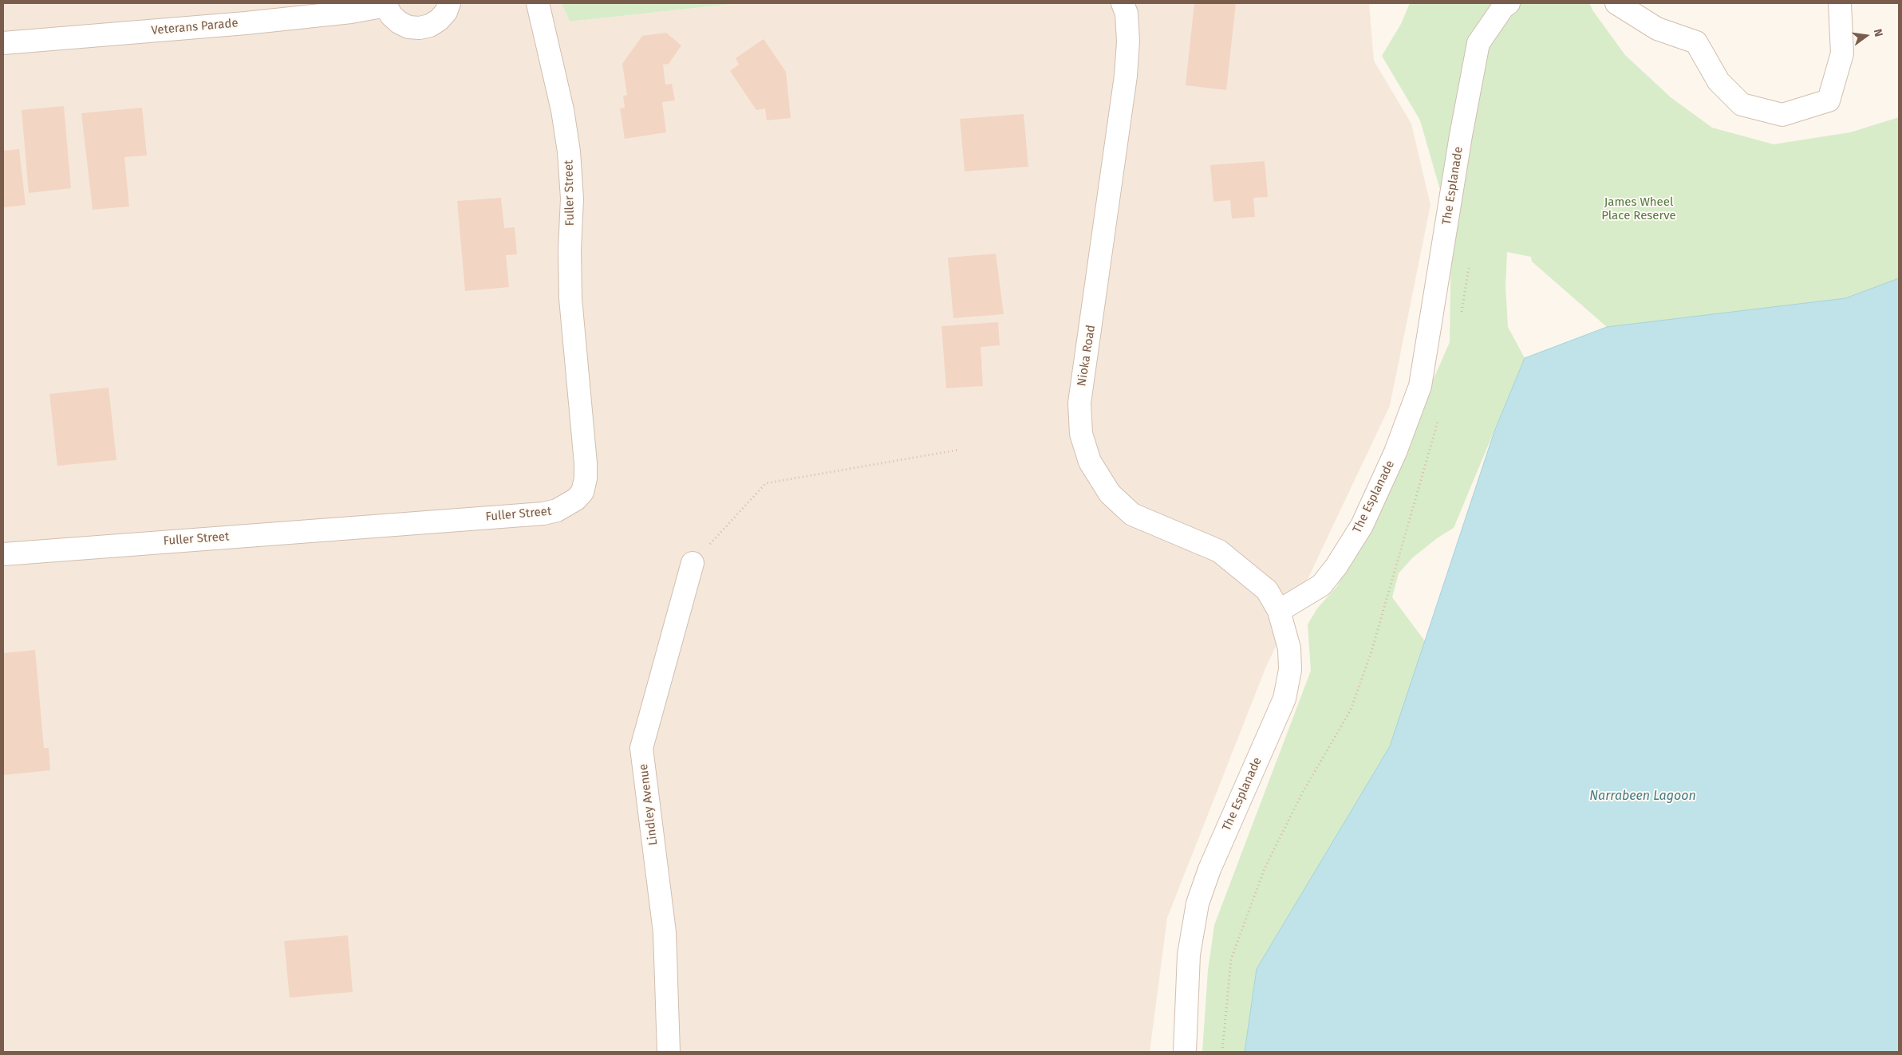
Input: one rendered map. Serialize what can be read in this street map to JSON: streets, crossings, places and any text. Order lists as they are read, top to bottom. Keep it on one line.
{"streets":{"street":["Veterans Parade","The Esplanade","Fuller Street","Nioka Road","Lindley Avenue"]},"crossings":[["The Esplanade","Nioka Road"]],"water":["Narrabeen Lagoon"],"parks":["James Wheel Place Reserve"],"north":"right"}
